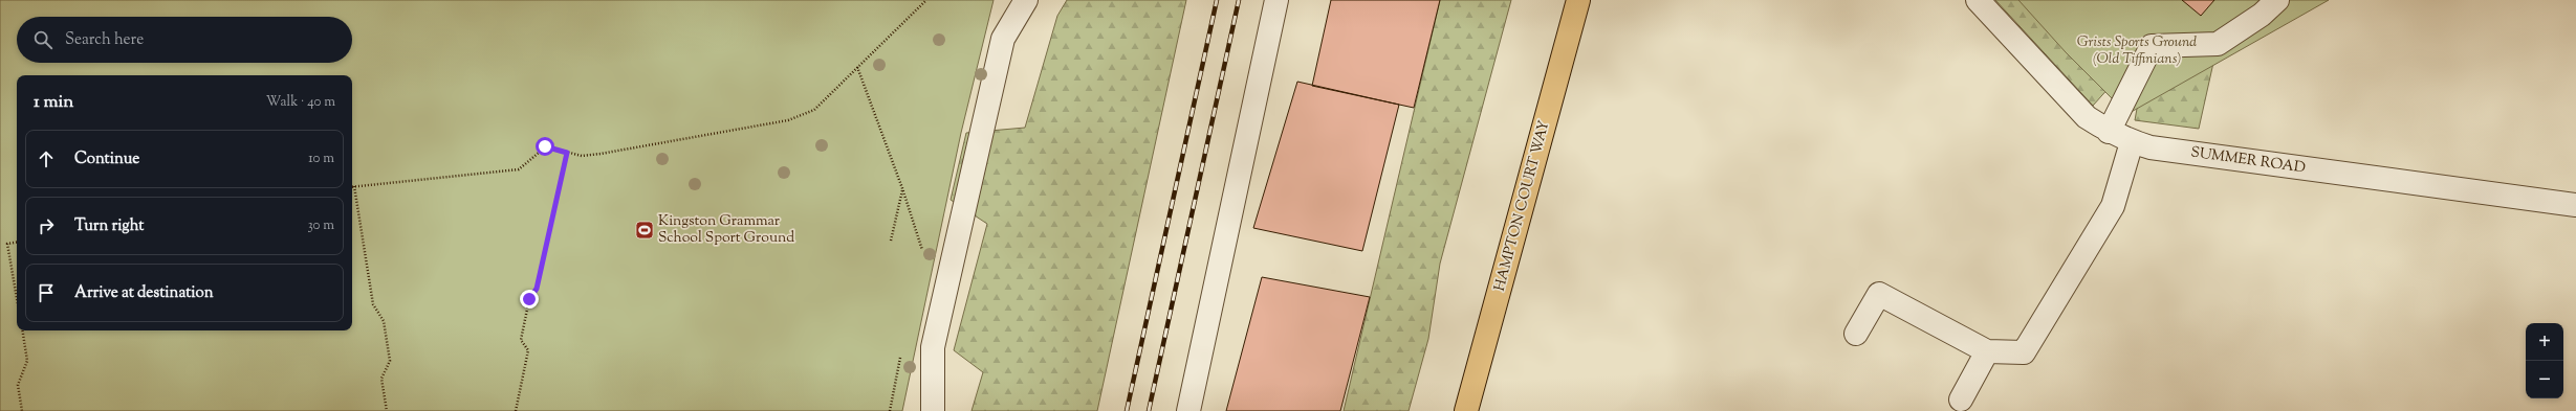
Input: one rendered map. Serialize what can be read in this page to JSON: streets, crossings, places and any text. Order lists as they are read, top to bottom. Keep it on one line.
{"streets":{"highway":["HAMPTON COURT WAY"],"street":["SUMMER ROAD"]},"parks":["Grists Sports Ground (Old Tiffinians)"],"places":{"sports":["Kingston Grammar School Sport Ground"]},"page":{"search":"Search here","heading":["1 min","Walk · 40 m"],"list":[["Continue","10 m"],["Turn right","30 m"],"Arrive at destination"],"map_buttons":["+","−"]}}
